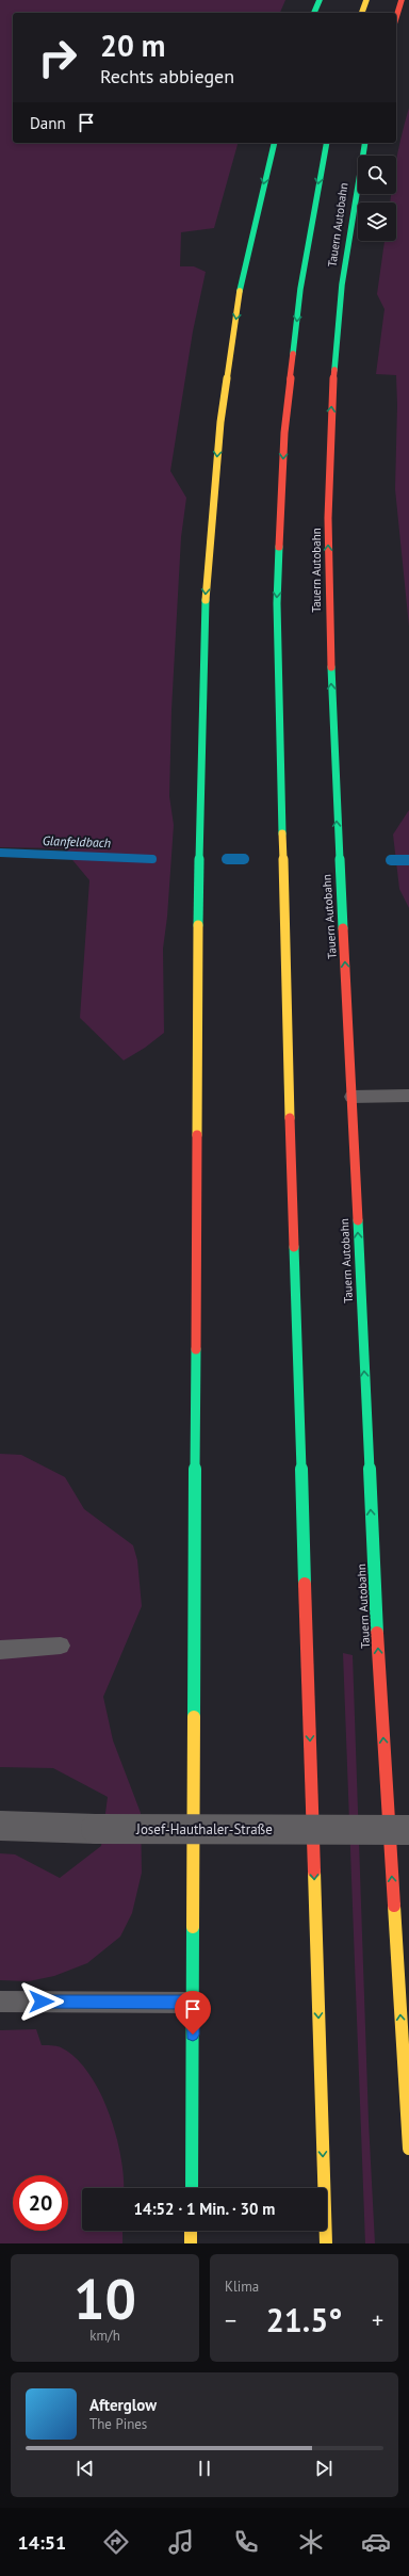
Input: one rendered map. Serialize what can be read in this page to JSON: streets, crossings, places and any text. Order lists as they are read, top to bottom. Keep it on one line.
{"streets":{"highway":["Tauern Autobahn"],"street":["Josef-Hauthaler-Straße"]},"water":["Glanfeldbach"],"page":{"turn":["20 m","Rechts abbiegen"],"then":"Dann","limit":"20","trip":"14:52 · 1 Min. · 30 m","tile":[["10","km/h"],"Klima"],"heat":["−","21.5°","+"],"song":["Afterglow","The Pines"],"tabs":"14:51"}}
